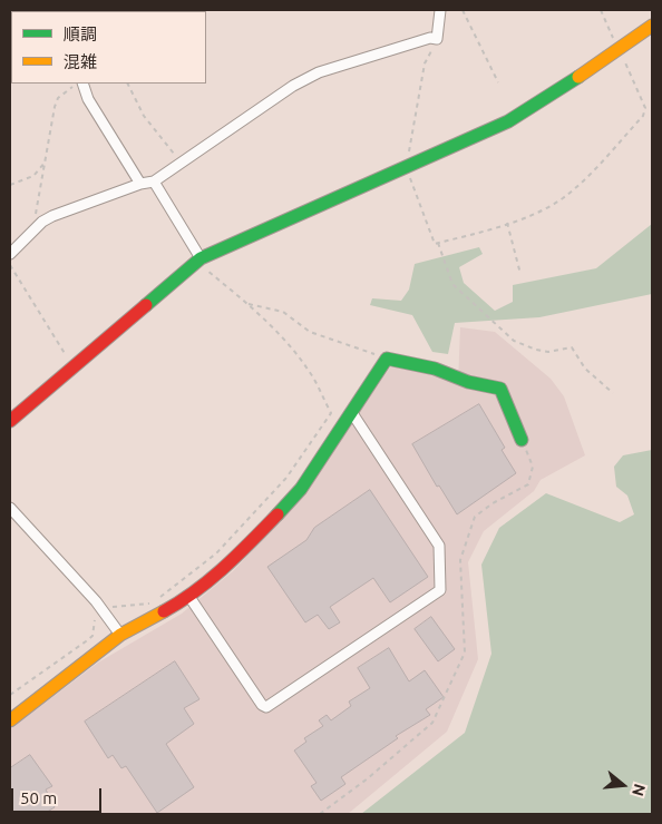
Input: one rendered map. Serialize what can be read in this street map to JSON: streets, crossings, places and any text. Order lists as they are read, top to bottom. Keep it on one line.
{"legend":["順調","混雑"],"scale_bar":"50 m","north":"right"}
